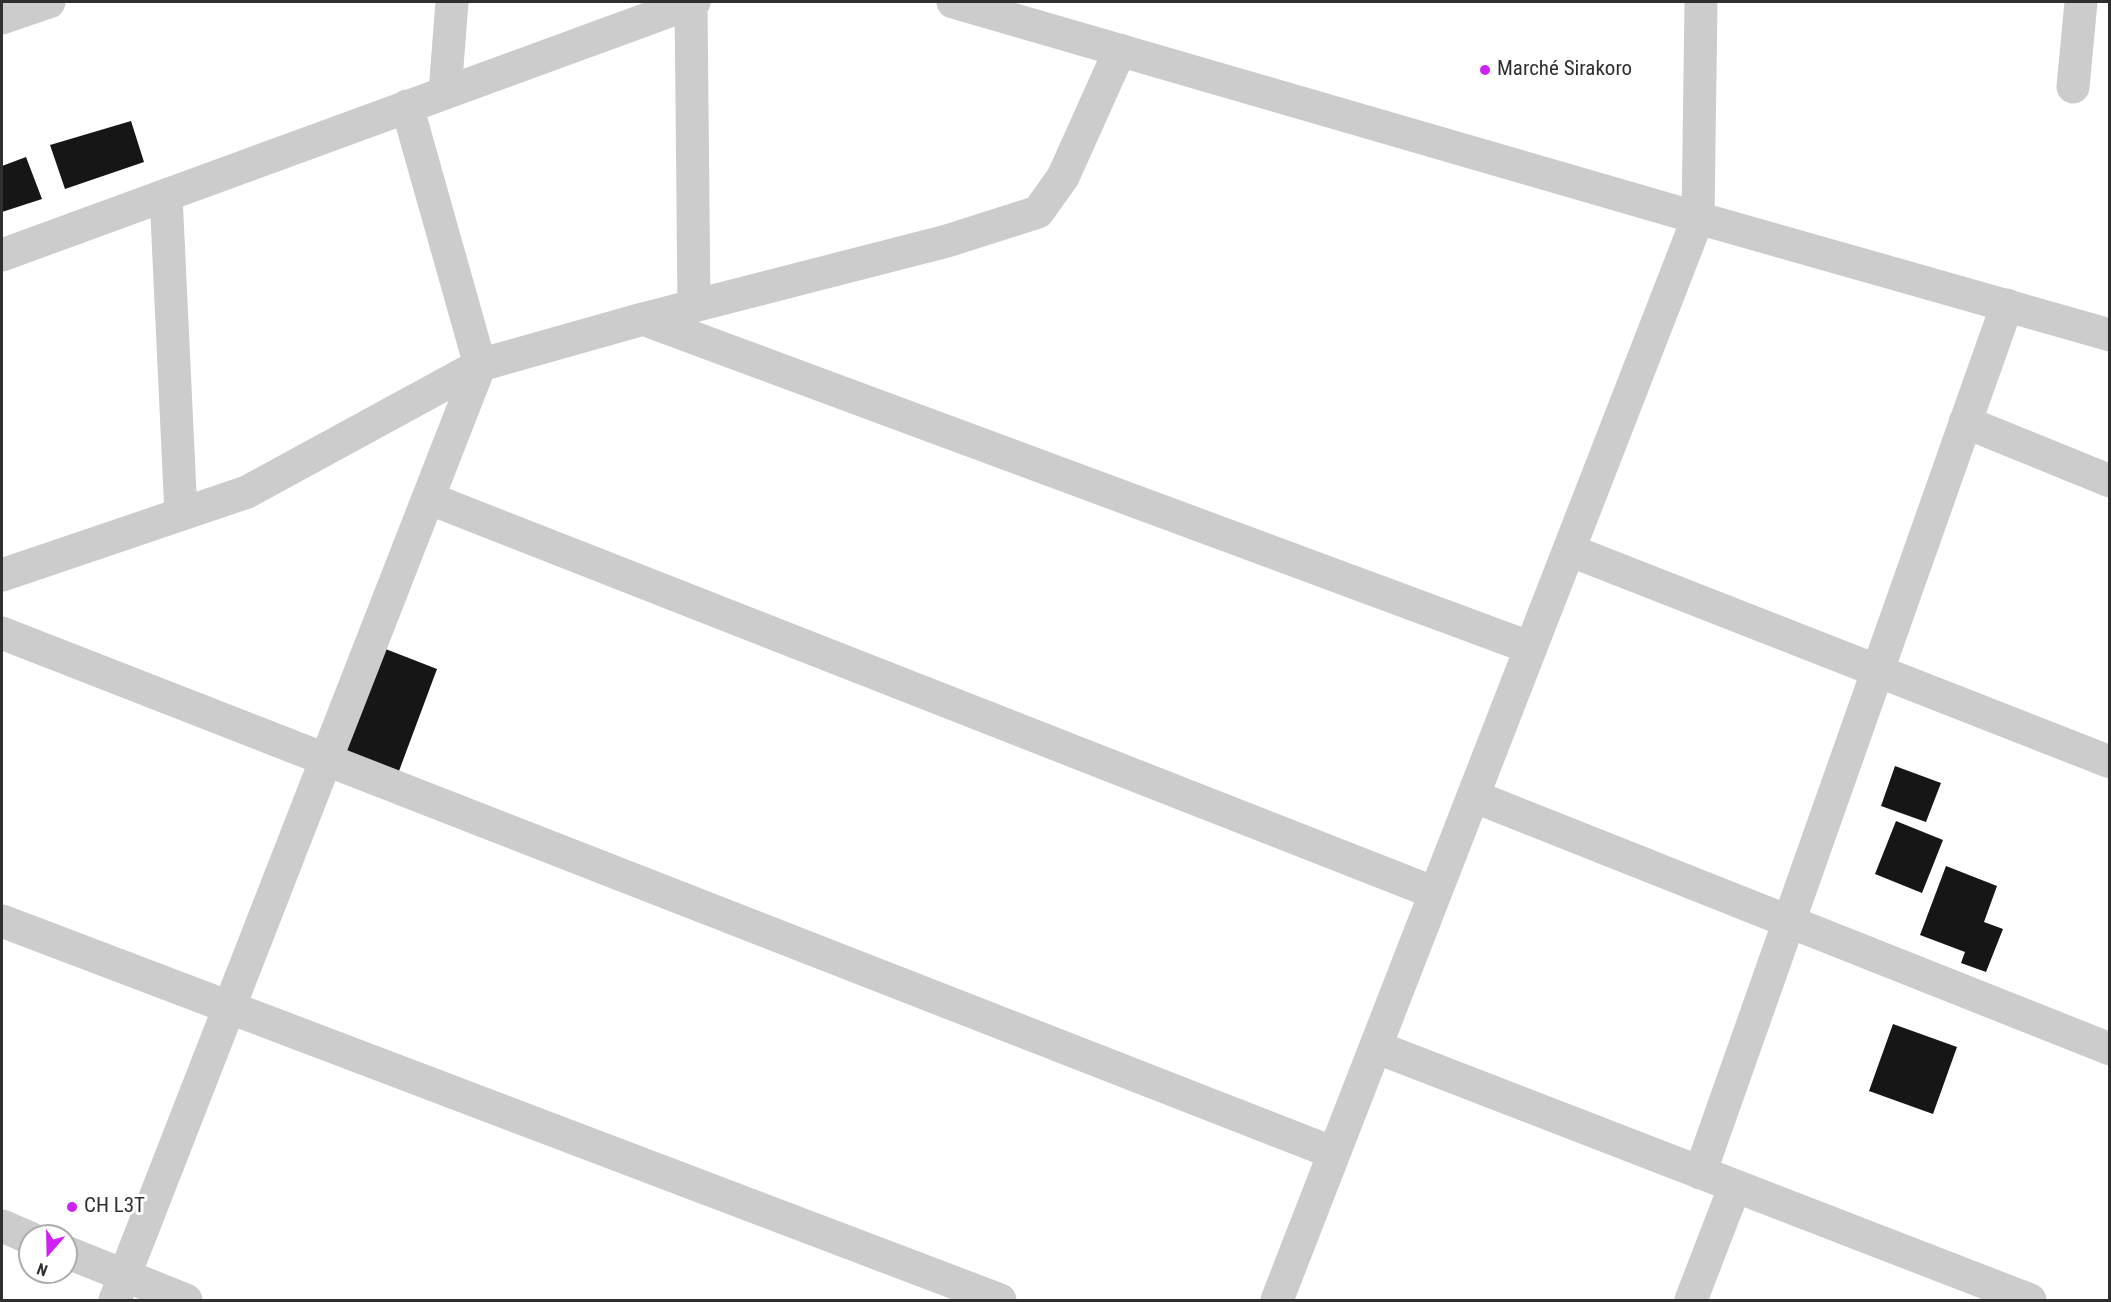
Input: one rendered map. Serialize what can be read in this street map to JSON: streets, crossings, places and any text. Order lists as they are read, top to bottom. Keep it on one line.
{"places":["Marché Sirakoro","CH L3T"],"north":"bottom"}
